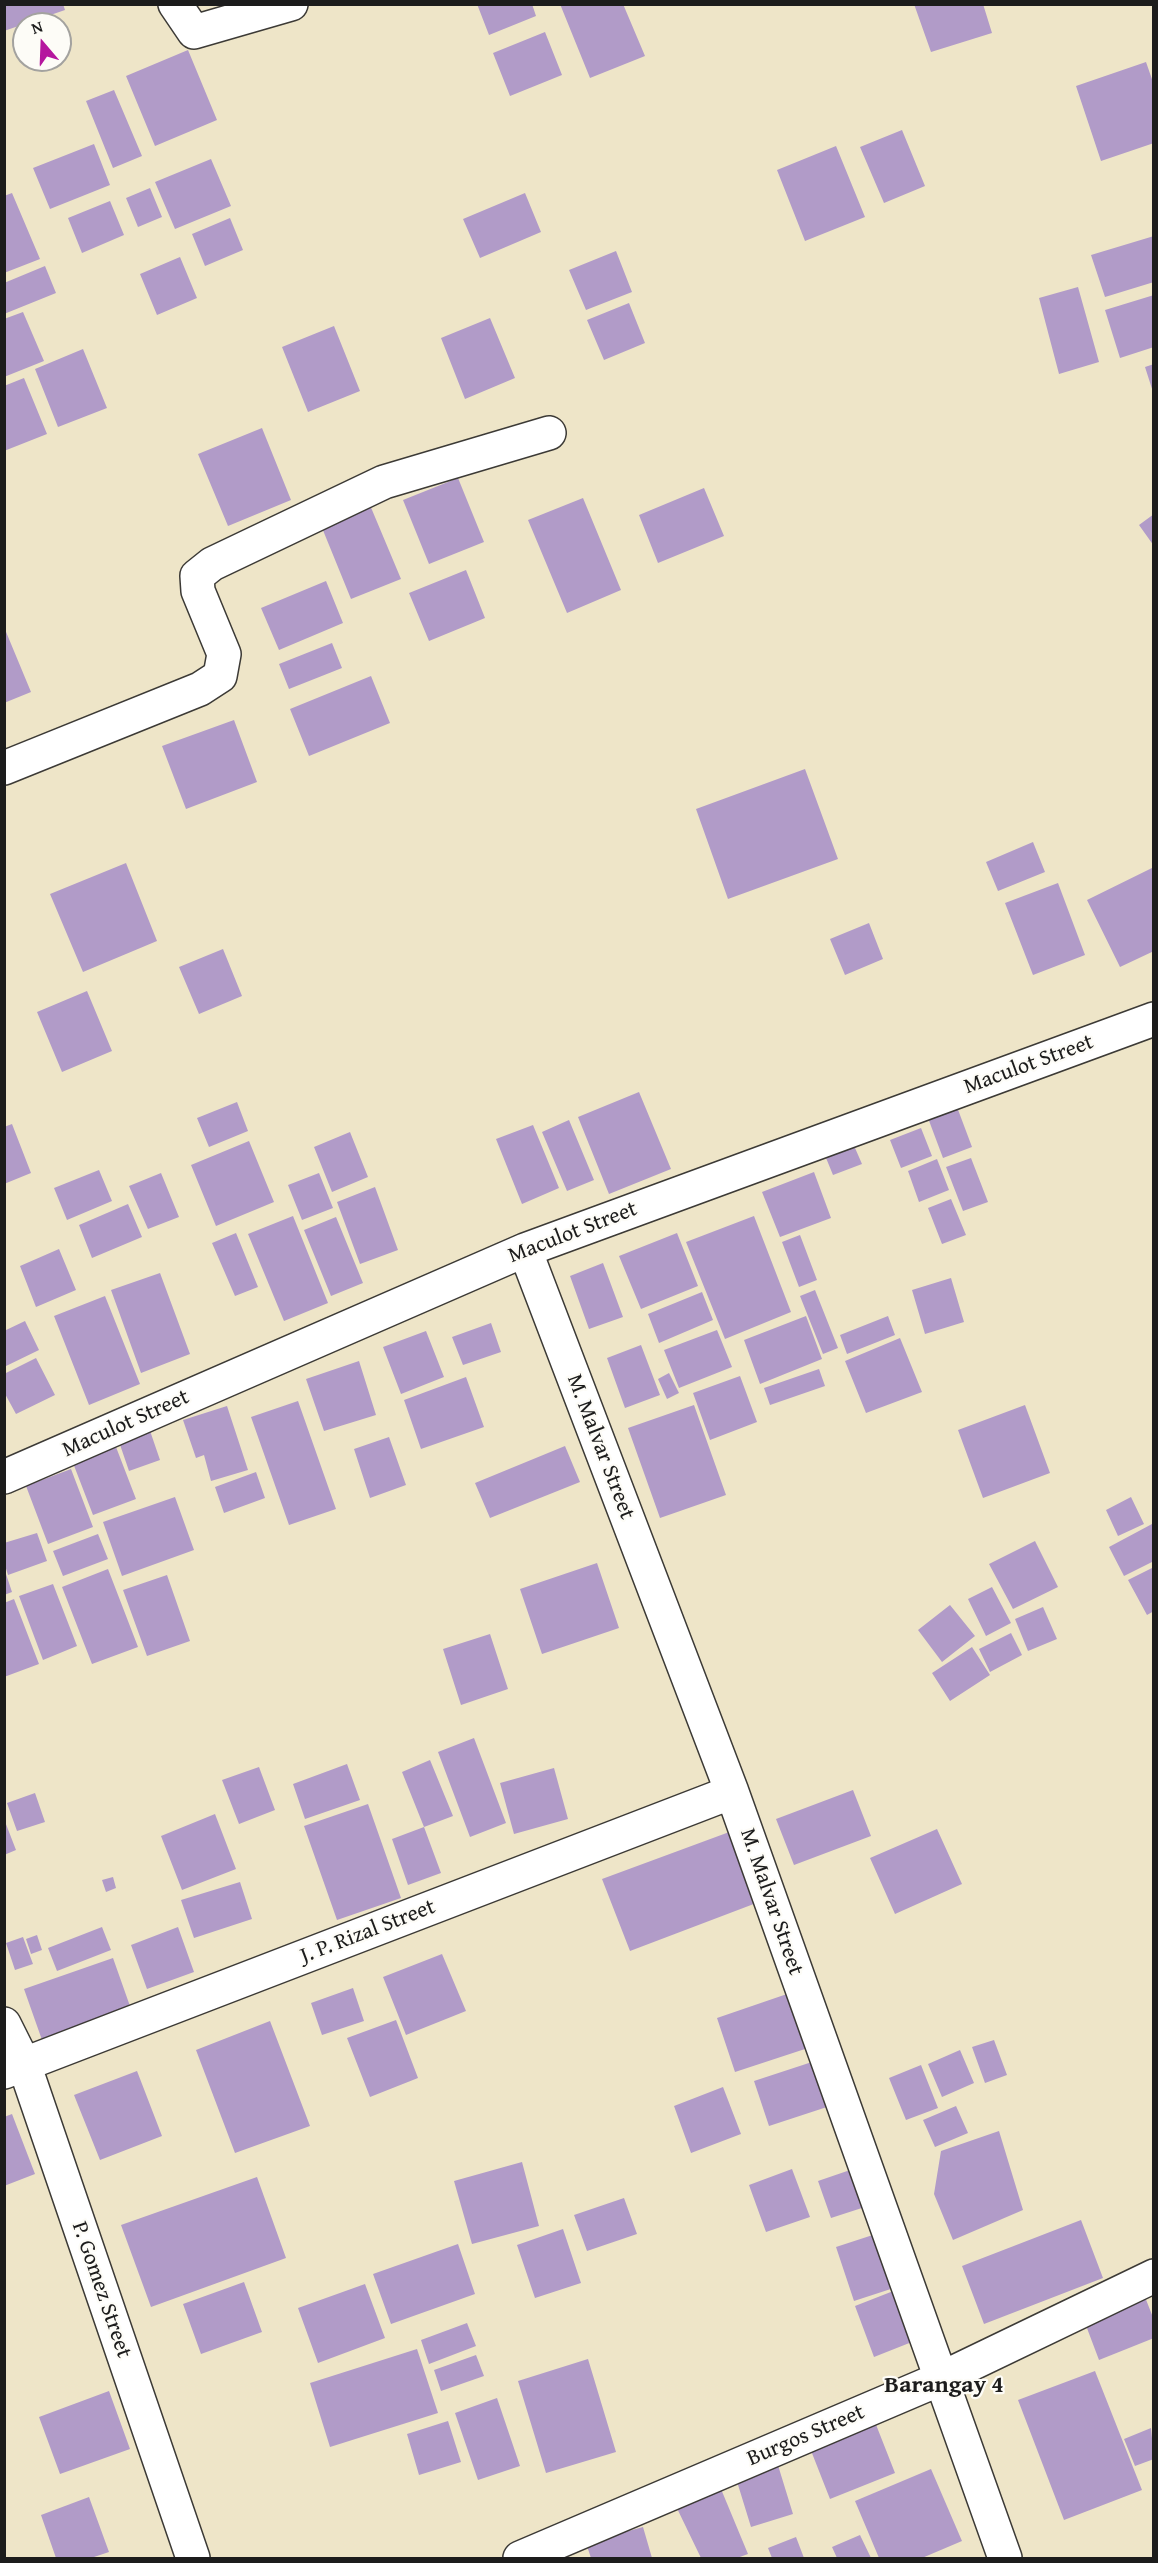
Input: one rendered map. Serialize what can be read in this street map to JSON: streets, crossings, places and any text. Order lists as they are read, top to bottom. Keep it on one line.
{"streets":{"street":["Maculot Street","M. Malvar Street","J. P. Rizal Street","P. Gomez Street","Burgos Street"]},"crossings":[["Maculot Street","M. Malvar Street"],["M. Malvar Street","J. P. Rizal Street"],["M. Malvar Street","Burgos Street"],["J. P. Rizal Street","P. Gomez Street"]],"districts":["Barangay 4"],"north":"top"}
